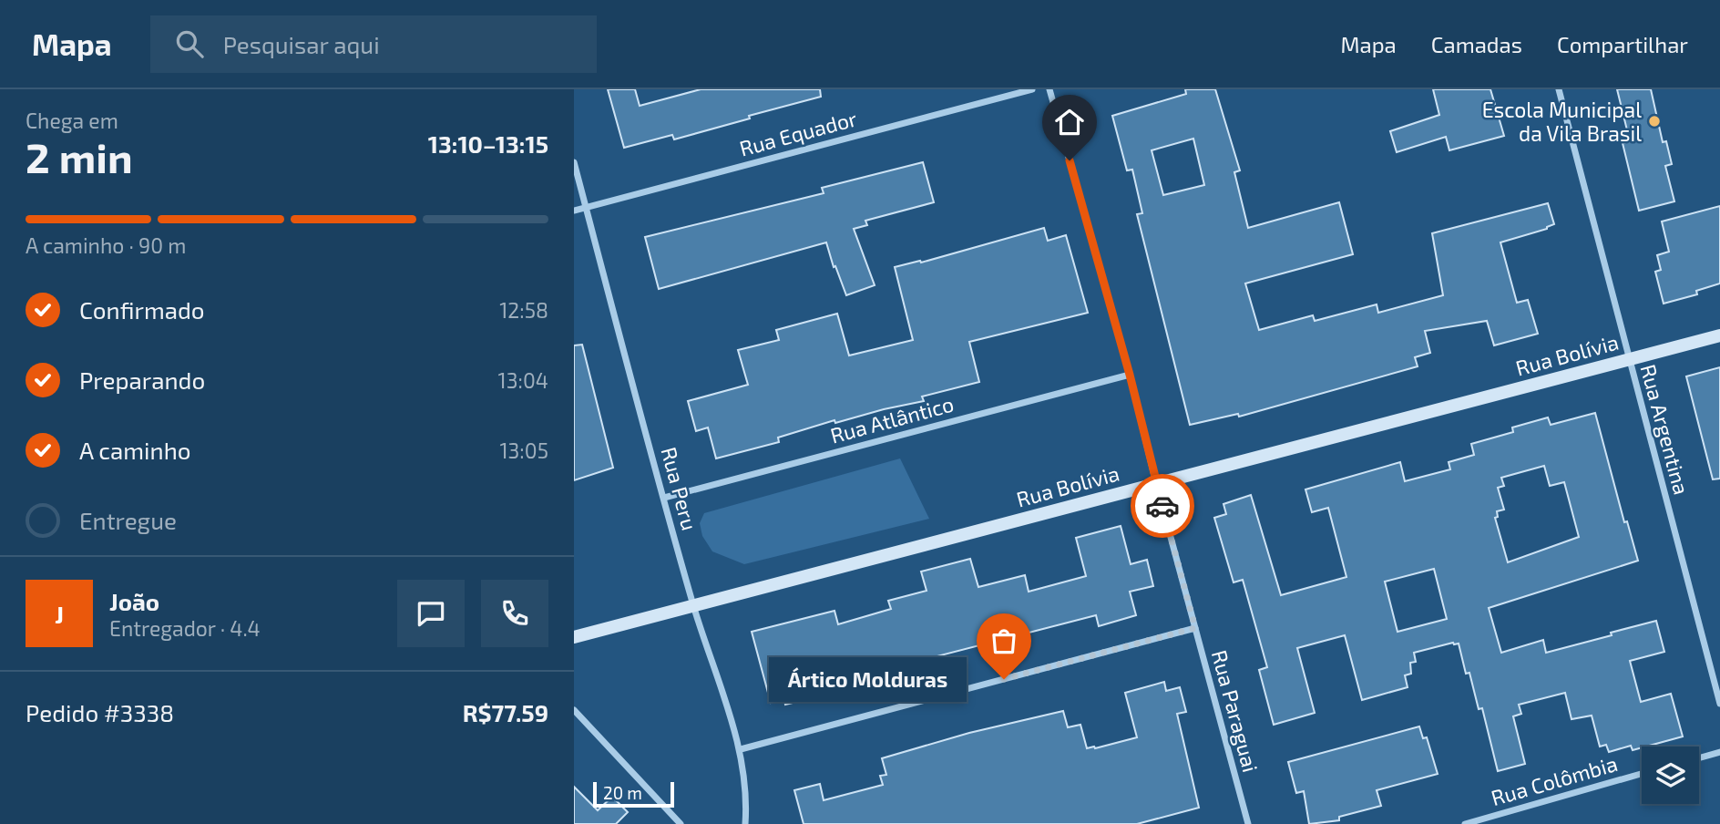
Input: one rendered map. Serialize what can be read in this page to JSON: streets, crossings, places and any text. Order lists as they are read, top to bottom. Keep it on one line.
{"streets":{"street":["Rua Equador","Rua Bolívia","Rua Atlântico","Rua Argentina","Rua Peru","Rua Paraguai","Rua Colômbia"]},"crossings":[["Rua Equador","Rua Peru"],["Rua Bolívia","Rua Argentina"],["Rua Bolívia","Rua Peru"],["Rua Bolívia","Rua Paraguai"],["Rua Atlântico","Rua Peru"],["Rua Atlântico","Rua Paraguai"]],"places":["Escola Municipal da Vila Brasil","Ártico Molduras"],"scale_bar":"20 m","page":{"header":"Mapa","search":"Pesquisar aqui","nav":["Mapa","Camadas","Compartilhar"],"heading":["2 min","Chega em","13:10–13:15"],"panel":["João","Entregador · 4.4","Pedido #3338","R$77.59"],"bar":"A caminho · 90 m","list":[["Confirmado","12:58"],["Preparando","13:04"],["A caminho","13:05"],"Entregue"],"round":"J","bubble":"Ártico Molduras","scale":"20 m"}}
